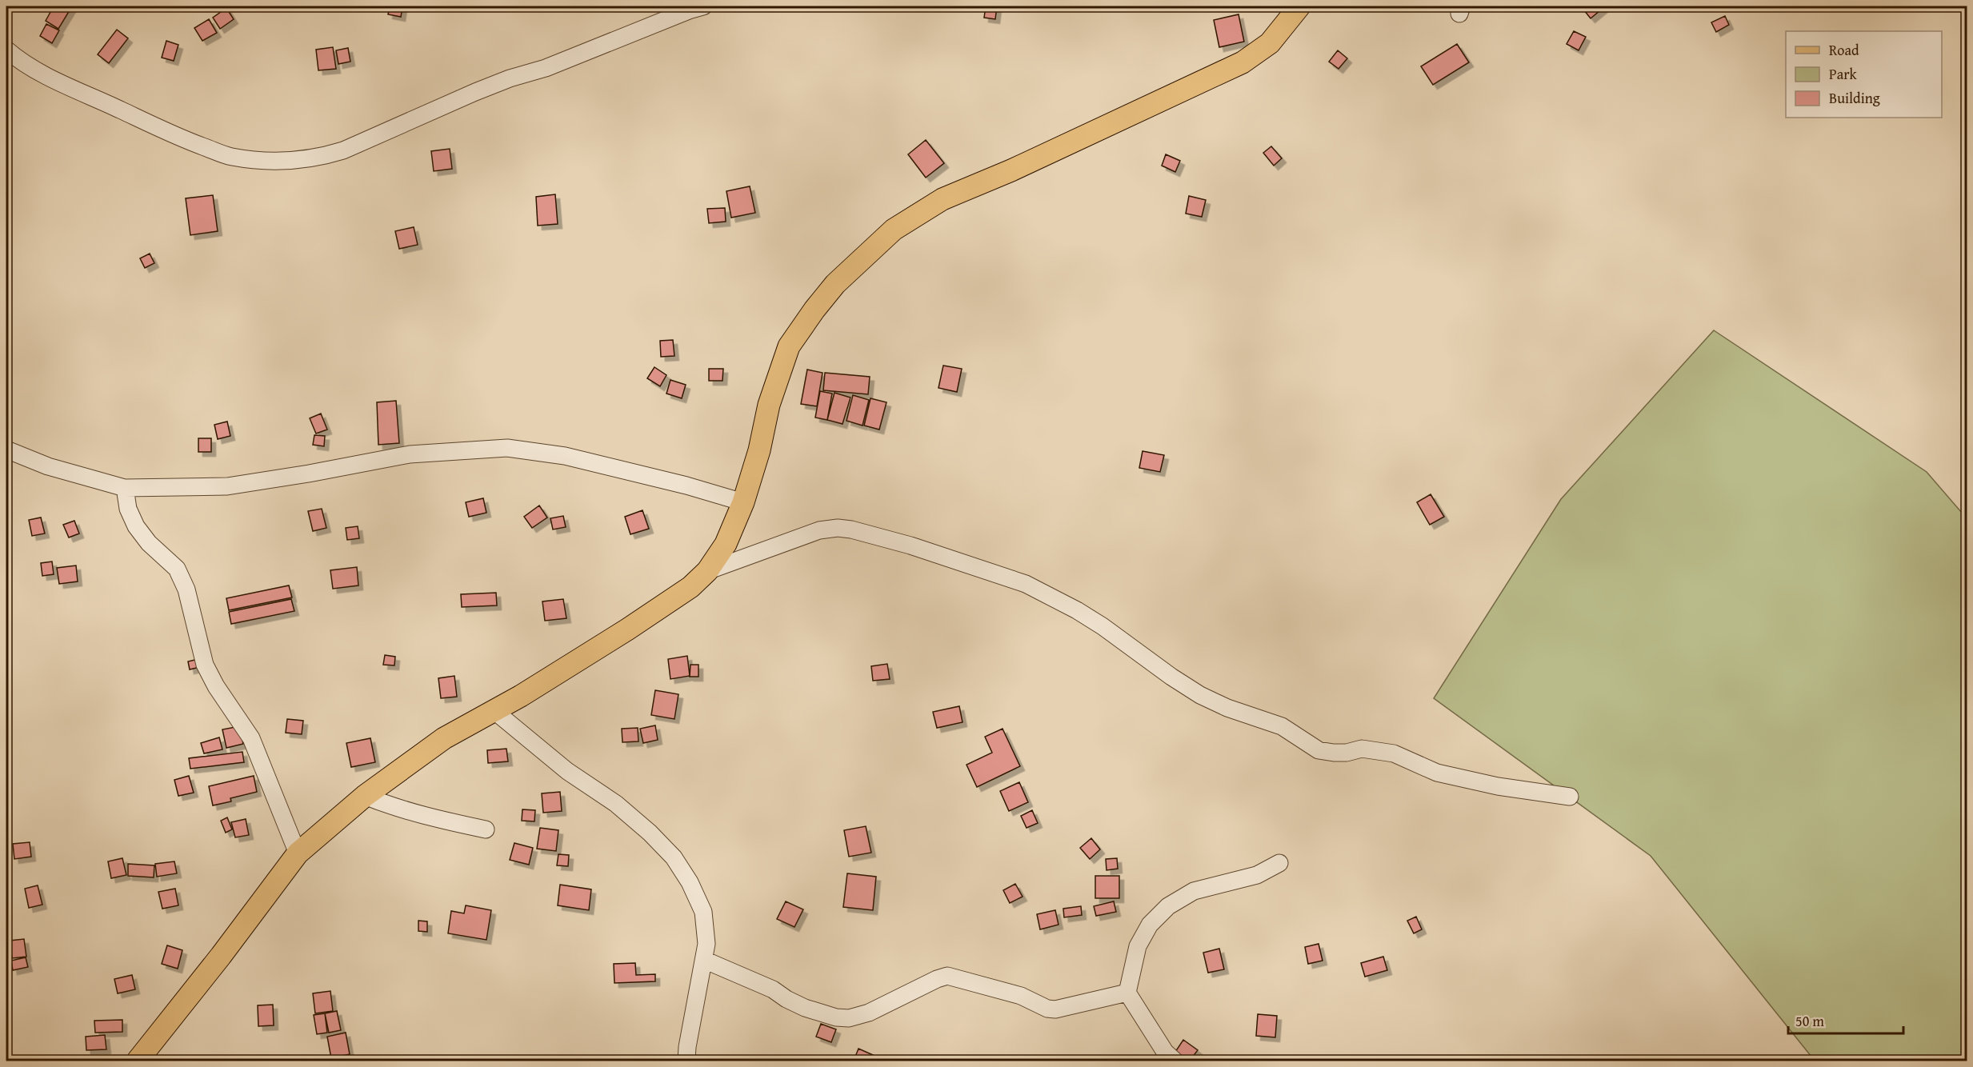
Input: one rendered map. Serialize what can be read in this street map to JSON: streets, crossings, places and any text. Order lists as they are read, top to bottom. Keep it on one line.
{"legend":["Road","Park","Building"],"scale_bar":"50 m"}
